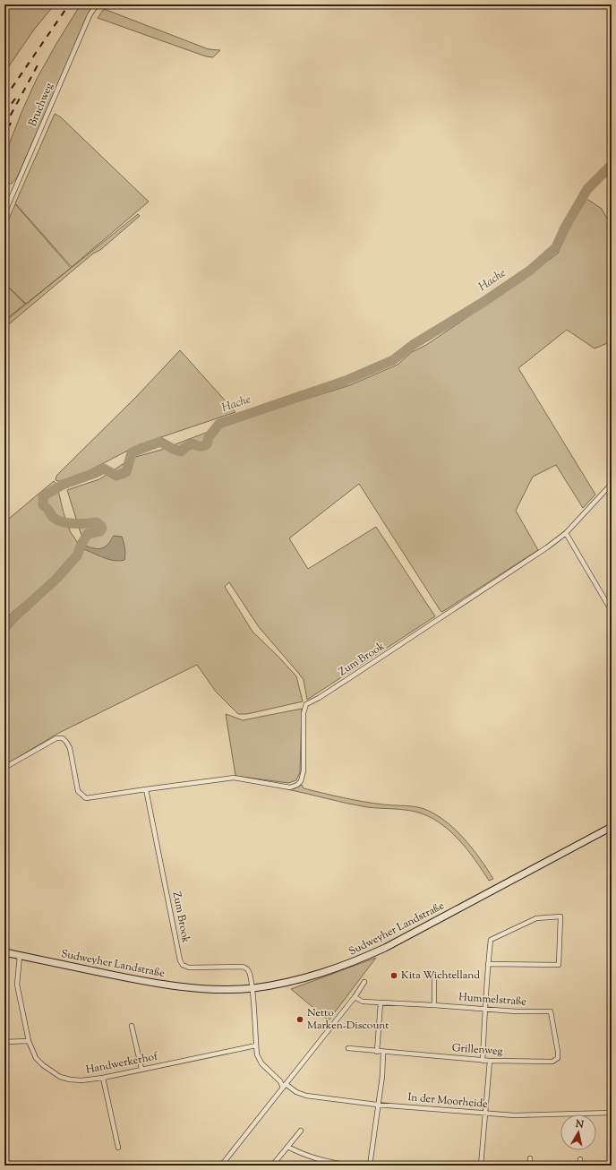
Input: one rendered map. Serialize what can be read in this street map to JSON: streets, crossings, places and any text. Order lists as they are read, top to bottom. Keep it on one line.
{"streets":{"main road":["Sudweyher Landstraße"],"street":["Bruchweg","Zum Brook","Hummelstraße","Grillenweg","Handwerkerhof","In der Moorheide"]},"crossings":[["Zum Brook","Sudweyher Landstraße"],["Sudweyher Landstraße","Handwerkerhof"],["Hummelstraße","Grillenweg"]],"water":["Hache"],"places":["Kita Wichtelland","Netto Marken-Discount"],"north":"top"}
